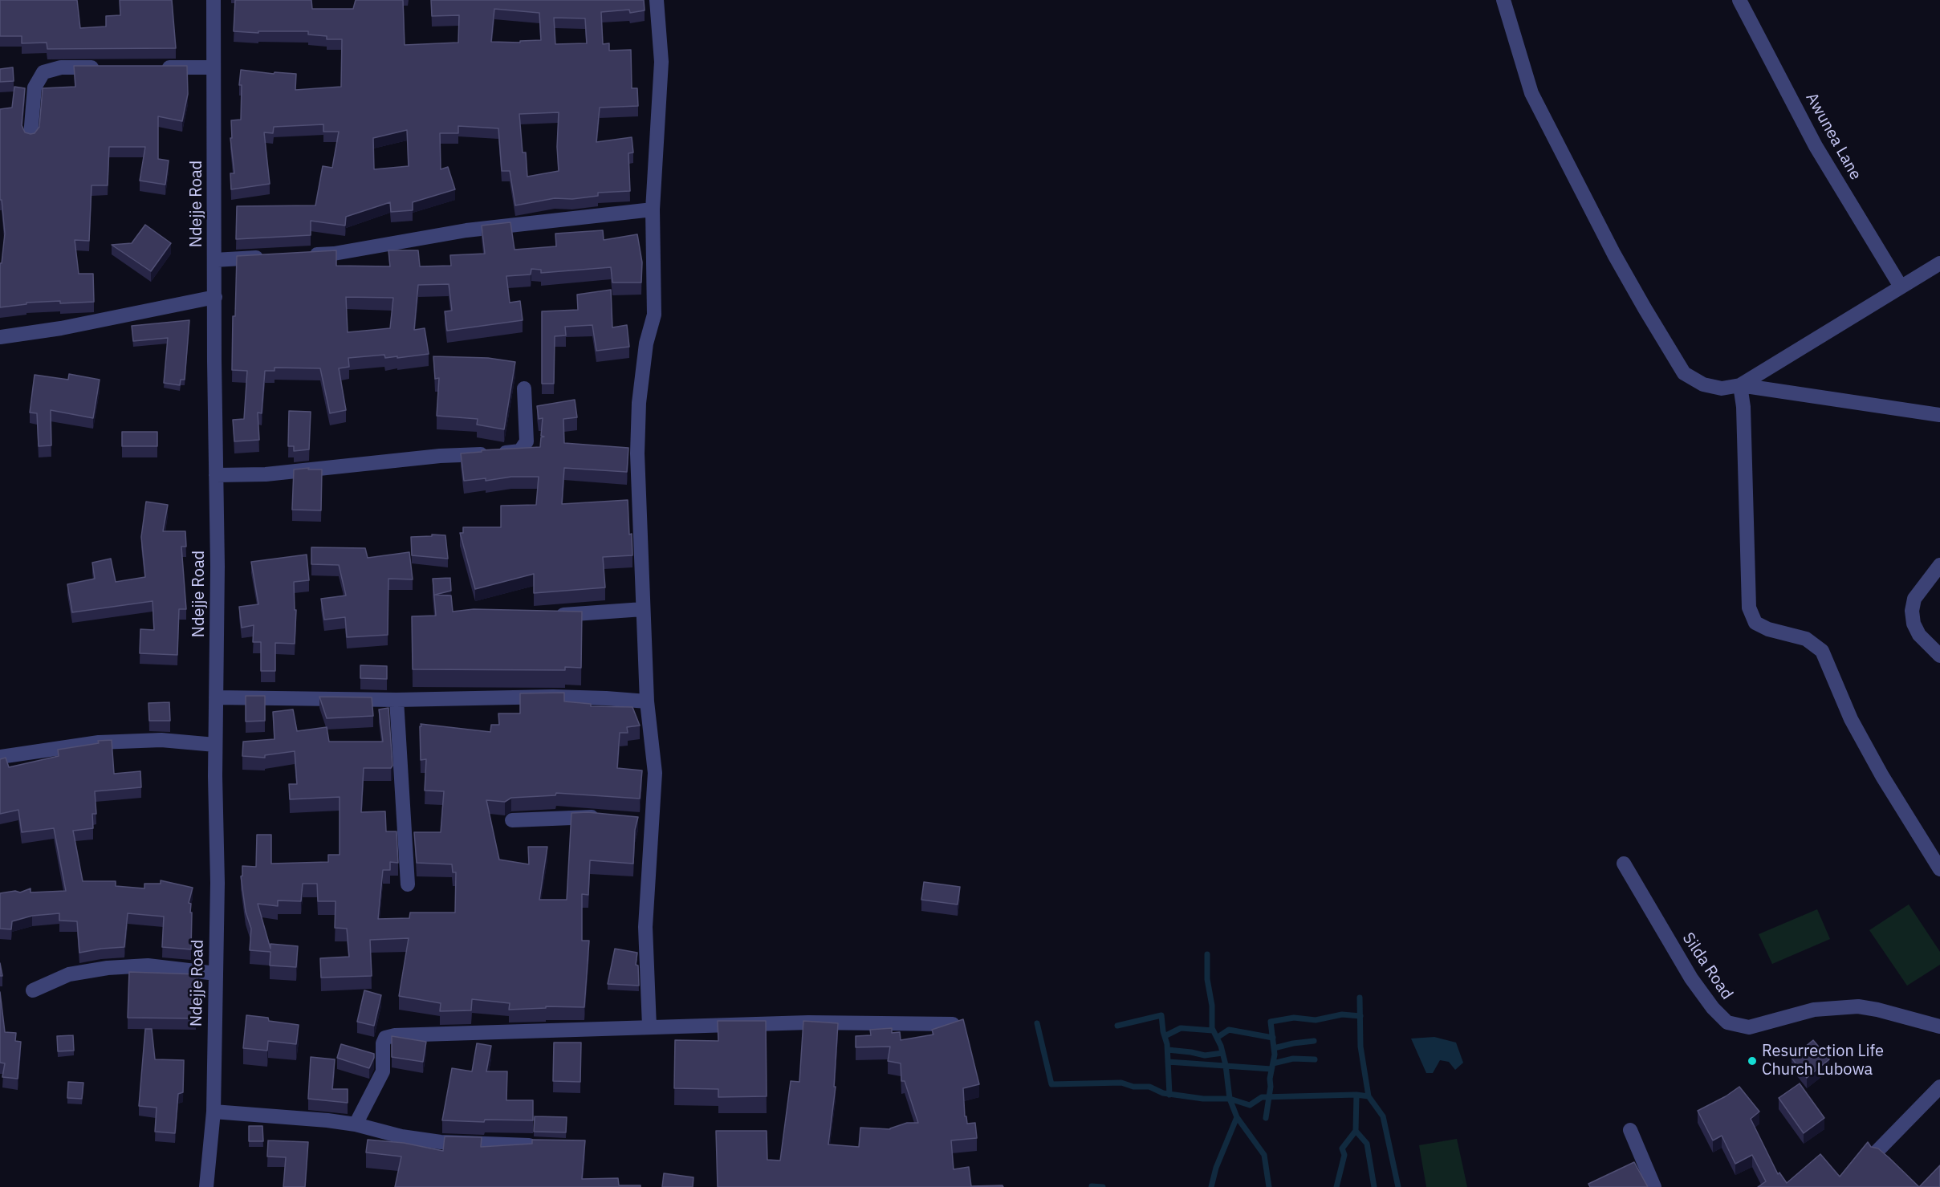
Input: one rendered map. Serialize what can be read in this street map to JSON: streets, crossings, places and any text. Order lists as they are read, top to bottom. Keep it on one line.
{"streets":{"street":["Awunea Lane","Ndejje Road","Silda Road"]},"places":["Resurrection Life Church Lubowa"]}
